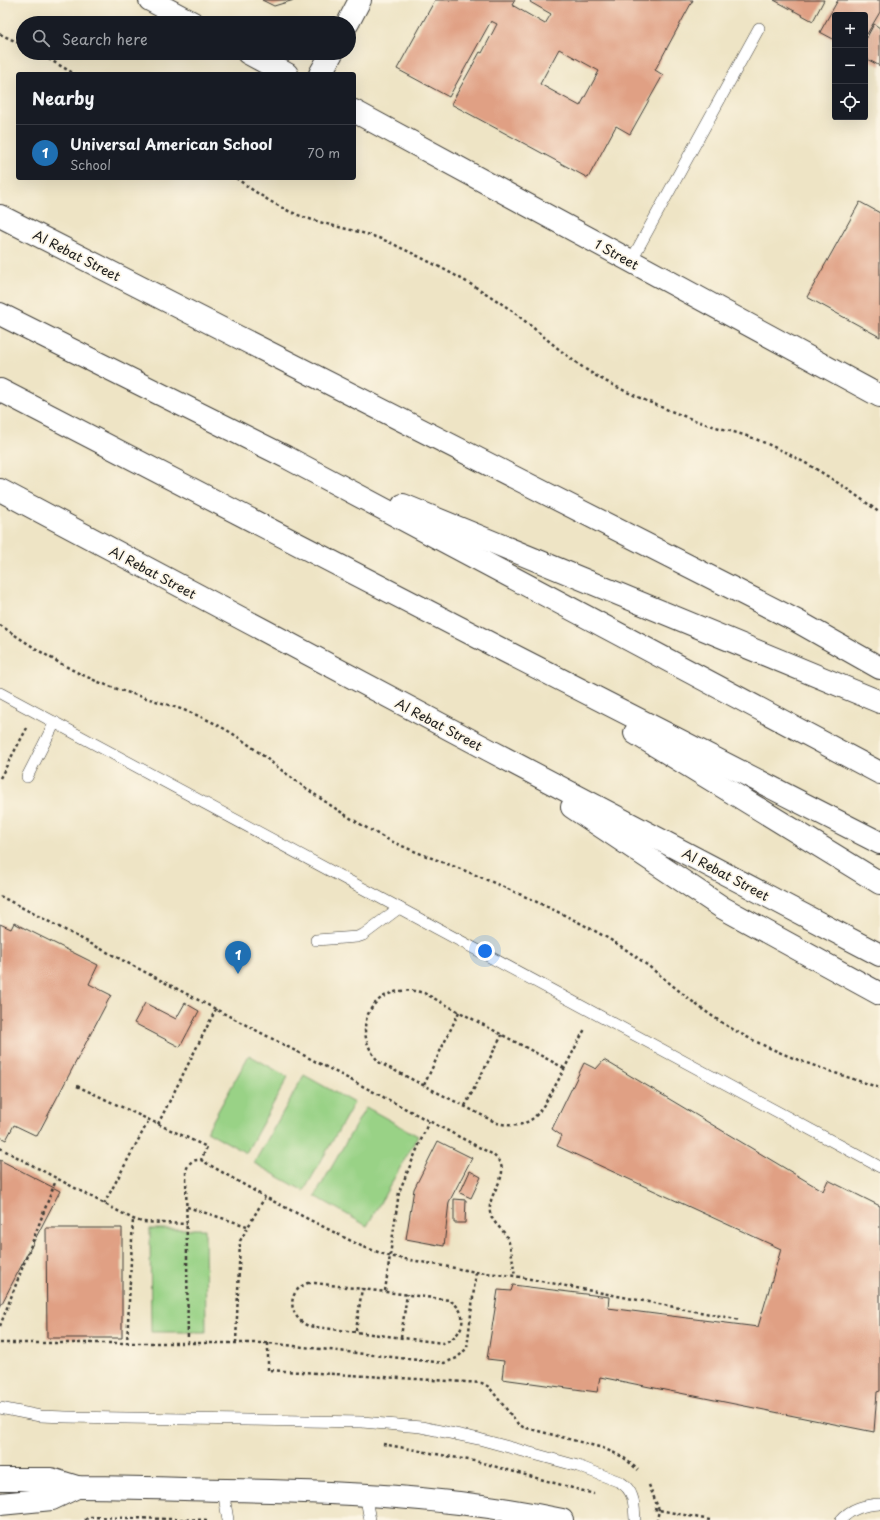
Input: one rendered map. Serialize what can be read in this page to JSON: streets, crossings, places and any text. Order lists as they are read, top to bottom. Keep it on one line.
{"streets":{"main road":["1 Street","Al Rebat Street"]},"page":{"map_buttons":["+","−"],"search":"Search here","heading":"Nearby","list":[{"mark":"1","name":"Universal American School","note":"School","value":"70 m"}],"pins":"1"}}
